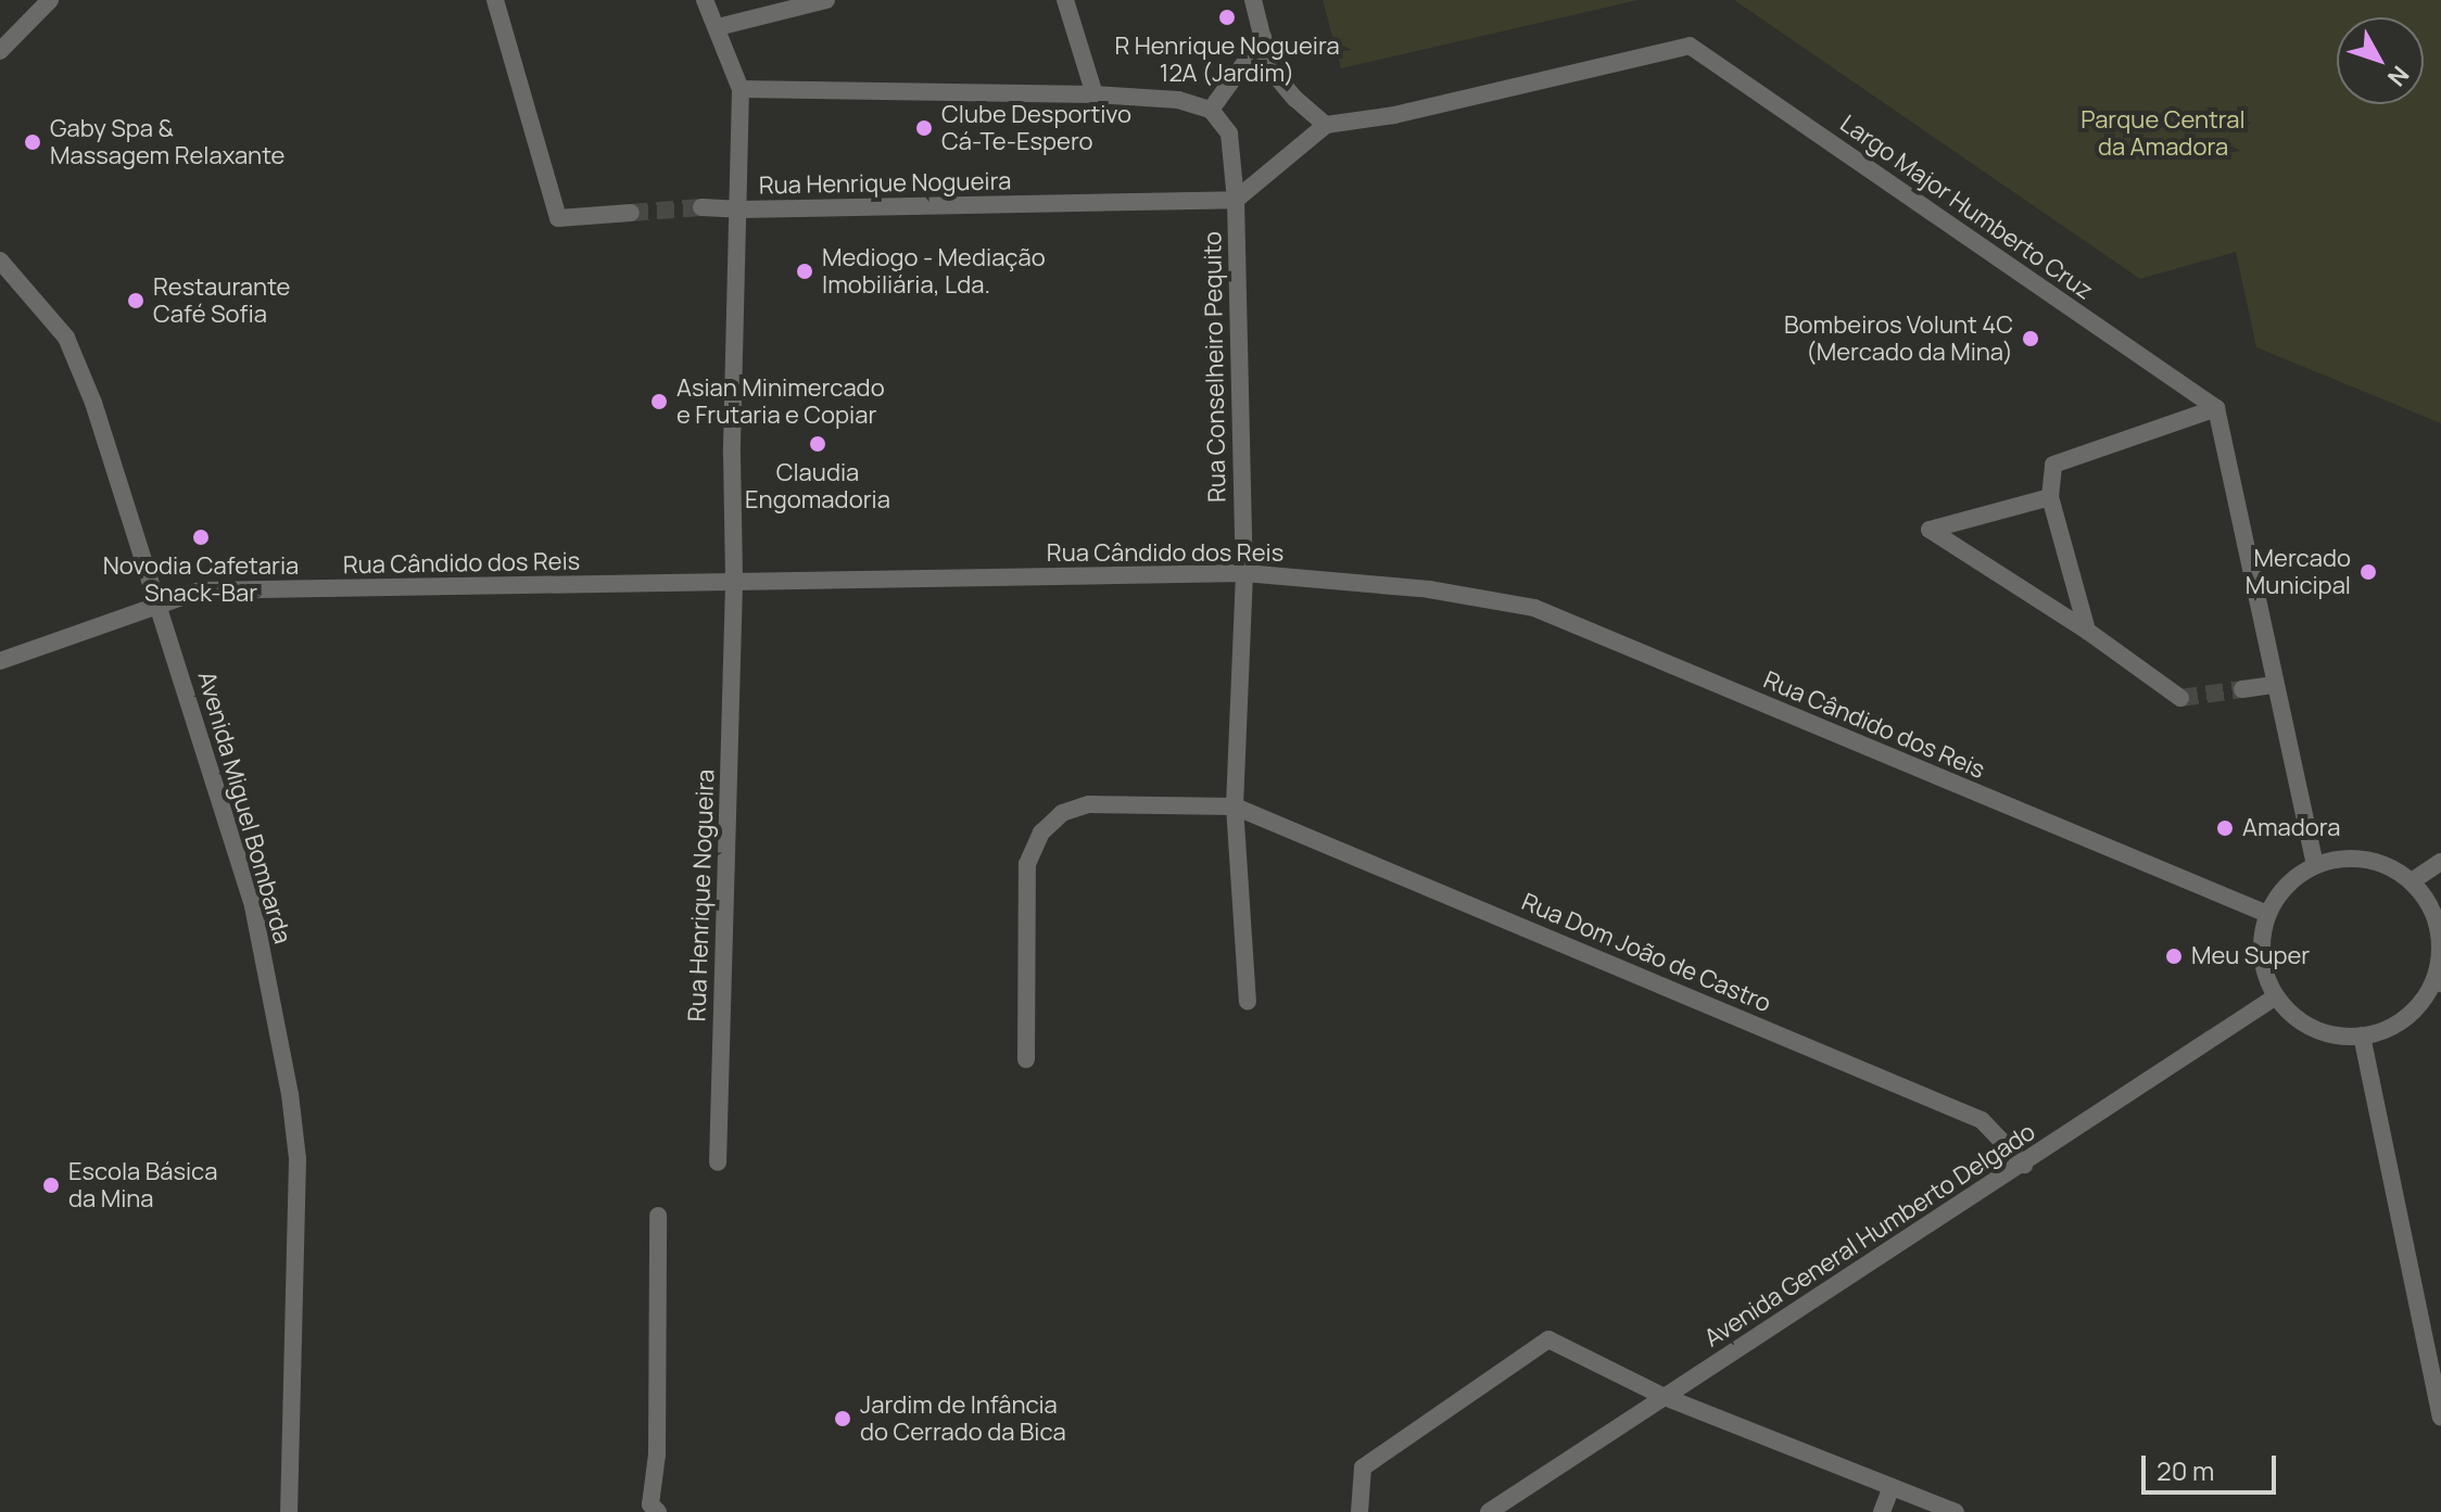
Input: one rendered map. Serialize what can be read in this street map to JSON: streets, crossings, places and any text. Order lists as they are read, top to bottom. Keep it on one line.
{"streets":{"street":["Rua Henrique Nogueira","Largo Major Humberto Cruz","Rua Conselheiro Pequito","Rua Cândido dos Reis","Avenida Miguel Bombarda","Rua Dom João de Castro","Avenida General Humberto Delgado"]},"crossings":[["Rua Henrique Nogueira","Rua Conselheiro Pequito"],["Rua Henrique Nogueira","Rua Cândido dos Reis"],["Rua Conselheiro Pequito","Rua Cândido dos Reis"],["Rua Conselheiro Pequito","Rua Dom João de Castro"],["Rua Cândido dos Reis","Avenida Miguel Bombarda"],["Rua Cândido dos Reis","Avenida General Humberto Delgado"],["Rua Dom João de Castro","Avenida General Humberto Delgado"]],"parks":["Parque Central da Amadora"],"places":["R Henrique Nogueira 12A (Jardim)","Clube Desportivo Cá-Te-Espero","Gaby Spa & Massagem Relaxante","Mediogo - Mediação Imobiliária, Lda.","Restaurante Café Sofia","Bombeiros Volunt 4C (Mercado da Mina)","Asian Minimercado e Frutaria e Copiar","Claudia Engomadoria","Novodia Cafetaria Snack-Bar","Mercado Municipal","Amadora","Meu Super","Escola Básica da Mina","Jardim de Infância do Cerrado da Bica"],"scale_bar":"20 m","north":"bottom right"}
